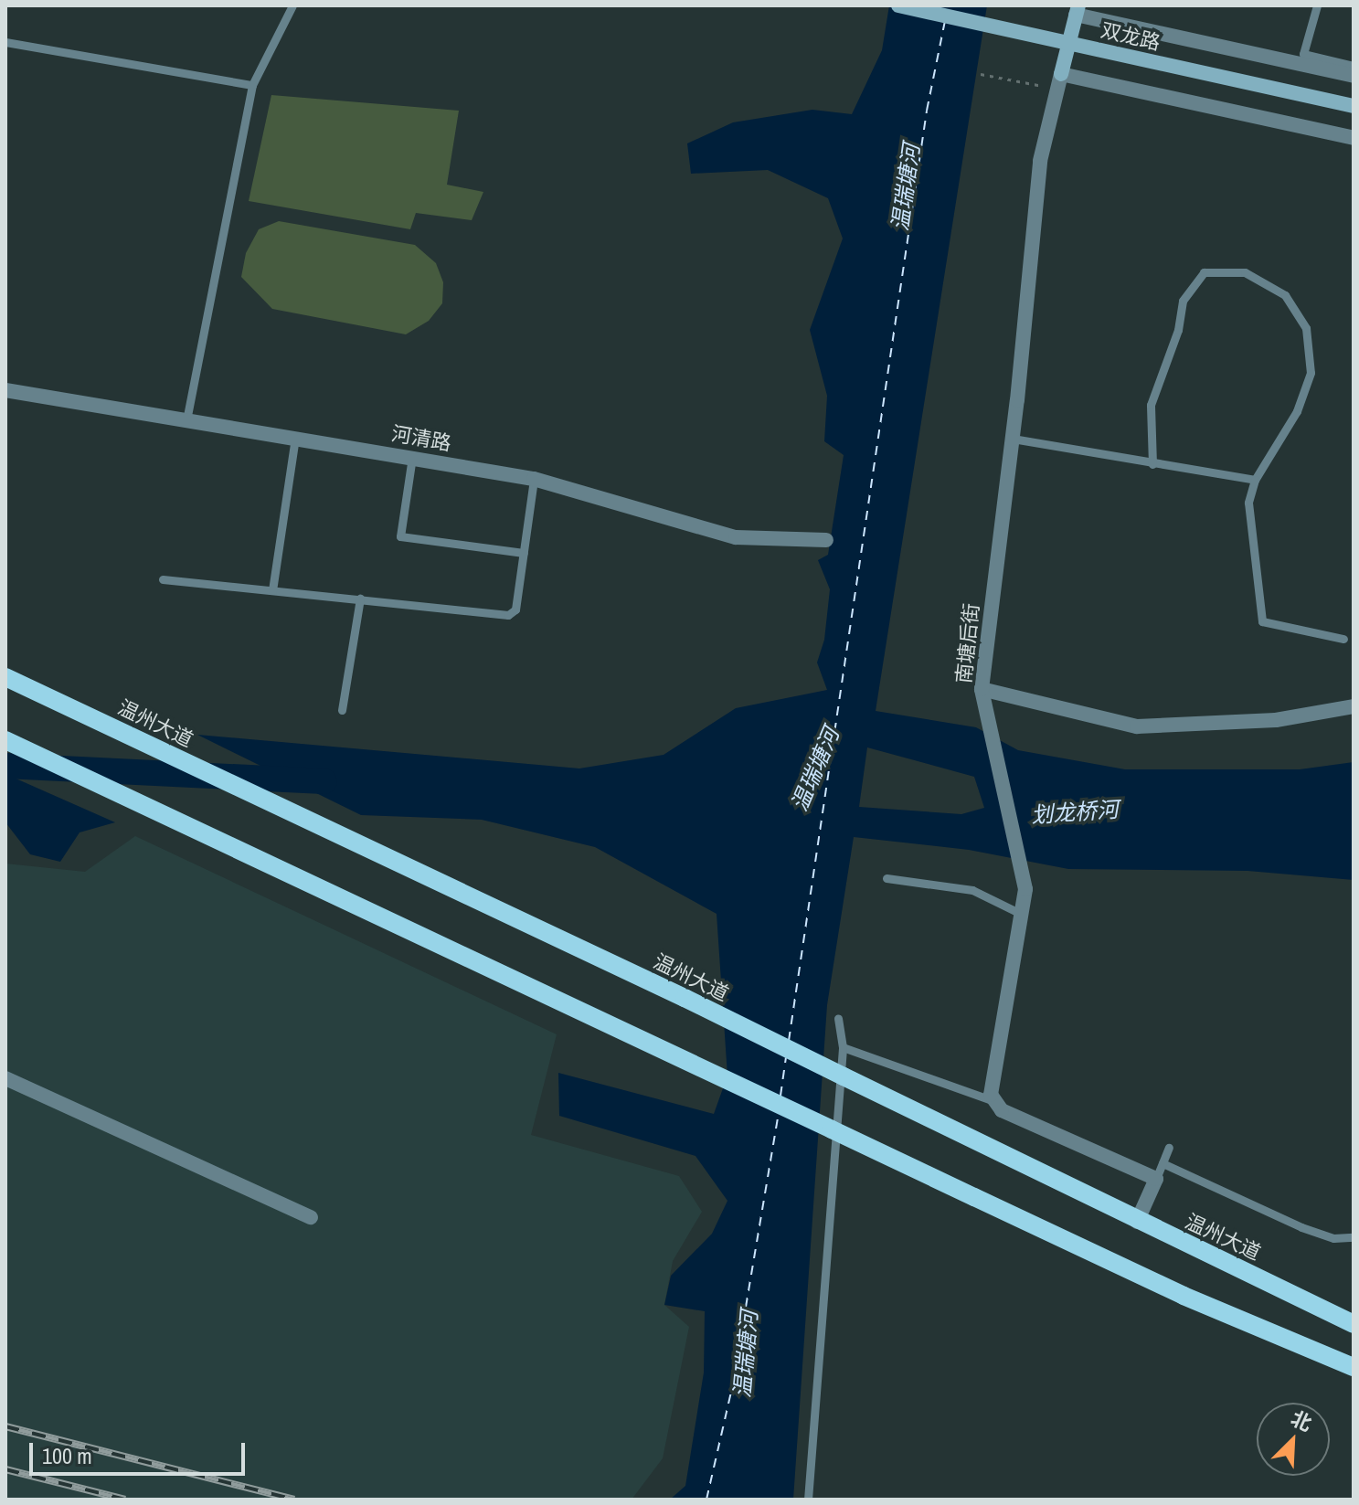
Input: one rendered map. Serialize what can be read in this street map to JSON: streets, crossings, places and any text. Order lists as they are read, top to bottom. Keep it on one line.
{"streets":{"main road":["双龙路","南塘后街","温州大道"],"street":["河清路"]},"water":["温瑞塘河","划龙桥河"],"scale_bar":"100 m","north":"top right"}
